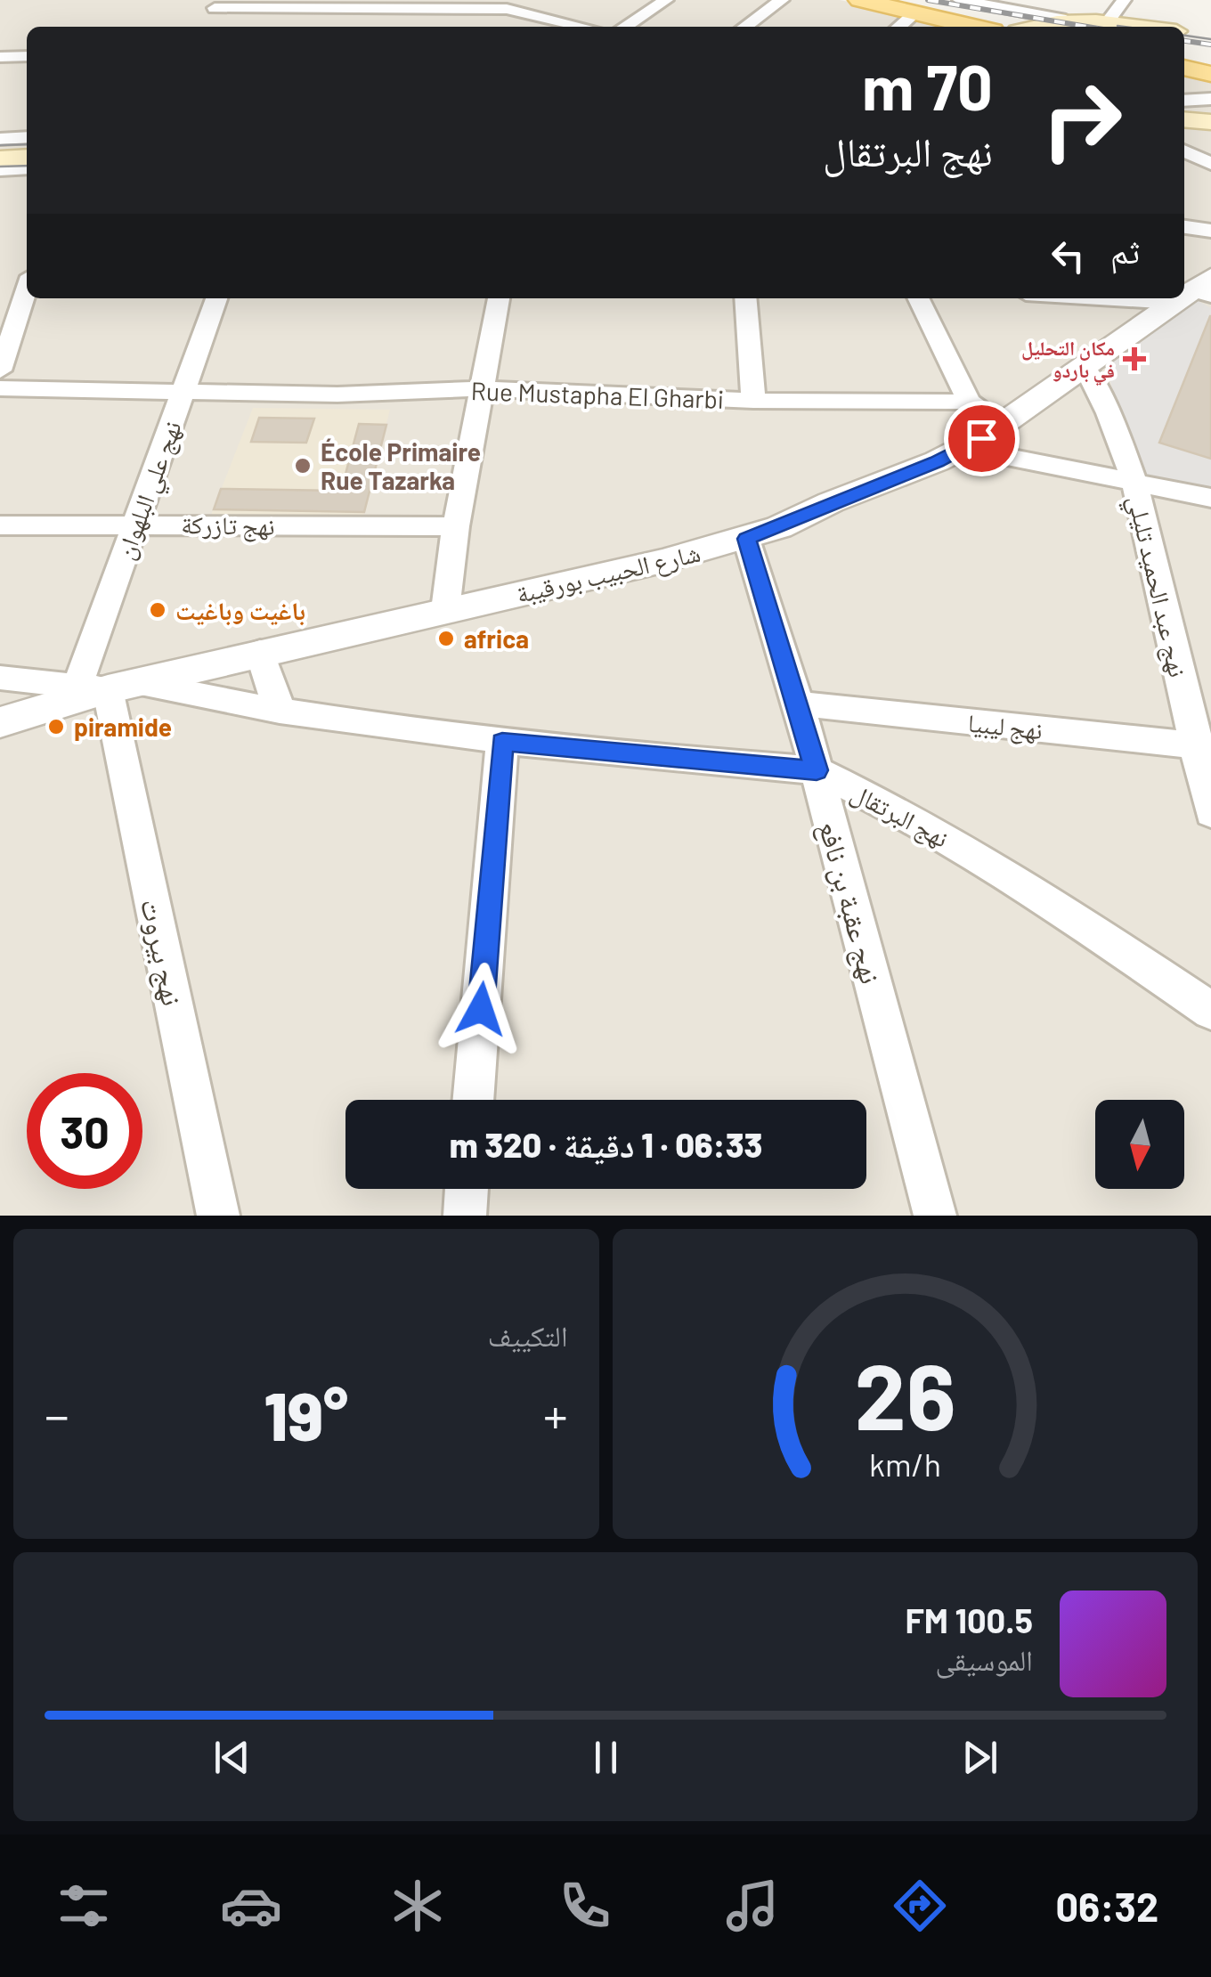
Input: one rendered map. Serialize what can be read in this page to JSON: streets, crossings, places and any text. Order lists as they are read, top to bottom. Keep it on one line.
{"streets":{"street":["Rue Mustapha El Gharbi","نهج علي البلهوان","نهج تازركة","شارع الحبيب بورقيبة","نهج عبد الحميد تليلي","نهج ليبيا","نهج البرتقال","نهج عقبة بن نافع","نهج بيروت"]},"crossings":[["Rue Mustapha El Gharbi","نهج علي البلهوان"],["نهج علي البلهوان","نهج تازركة"],["نهج علي البلهوان","شارع الحبيب بورقيبة"],["نهج علي البلهوان","نهج البرتقال"],["نهج علي البلهوان","نهج بيروت"],["شارع الحبيب بورقيبة","نهج عبد الحميد تليلي"],["شارع الحبيب بورقيبة","نهج البرتقال"],["شارع الحبيب بورقيبة","نهج عقبة بن نافع"],["شارع الحبيب بورقيبة","نهج بيروت"],["نهج عبد الحميد تليلي","نهج ليبيا"],["نهج ليبيا","نهج عقبة بن نافع"],["نهج البرتقال","نهج عقبة بن نافع"],["نهج البرتقال","نهج بيروت"]],"places":{"health":["مكان التحليل في باردو"],"other":["École Primaire Rue Tazarka","باغيت وباغيت","africa","piramide"]},"north":"bottom","page":{"turn":["70 m","نهج البرتقال"],"then":"ثم","limit":"30","trip":"06:33 · 1 دقيقة · 320 m","tile":"التكييف","heat":["−","19°","+"],"song":["100.5 FM","الموسيقى"],"tabs":"06:32","gauge":["26","km/h"]}}
